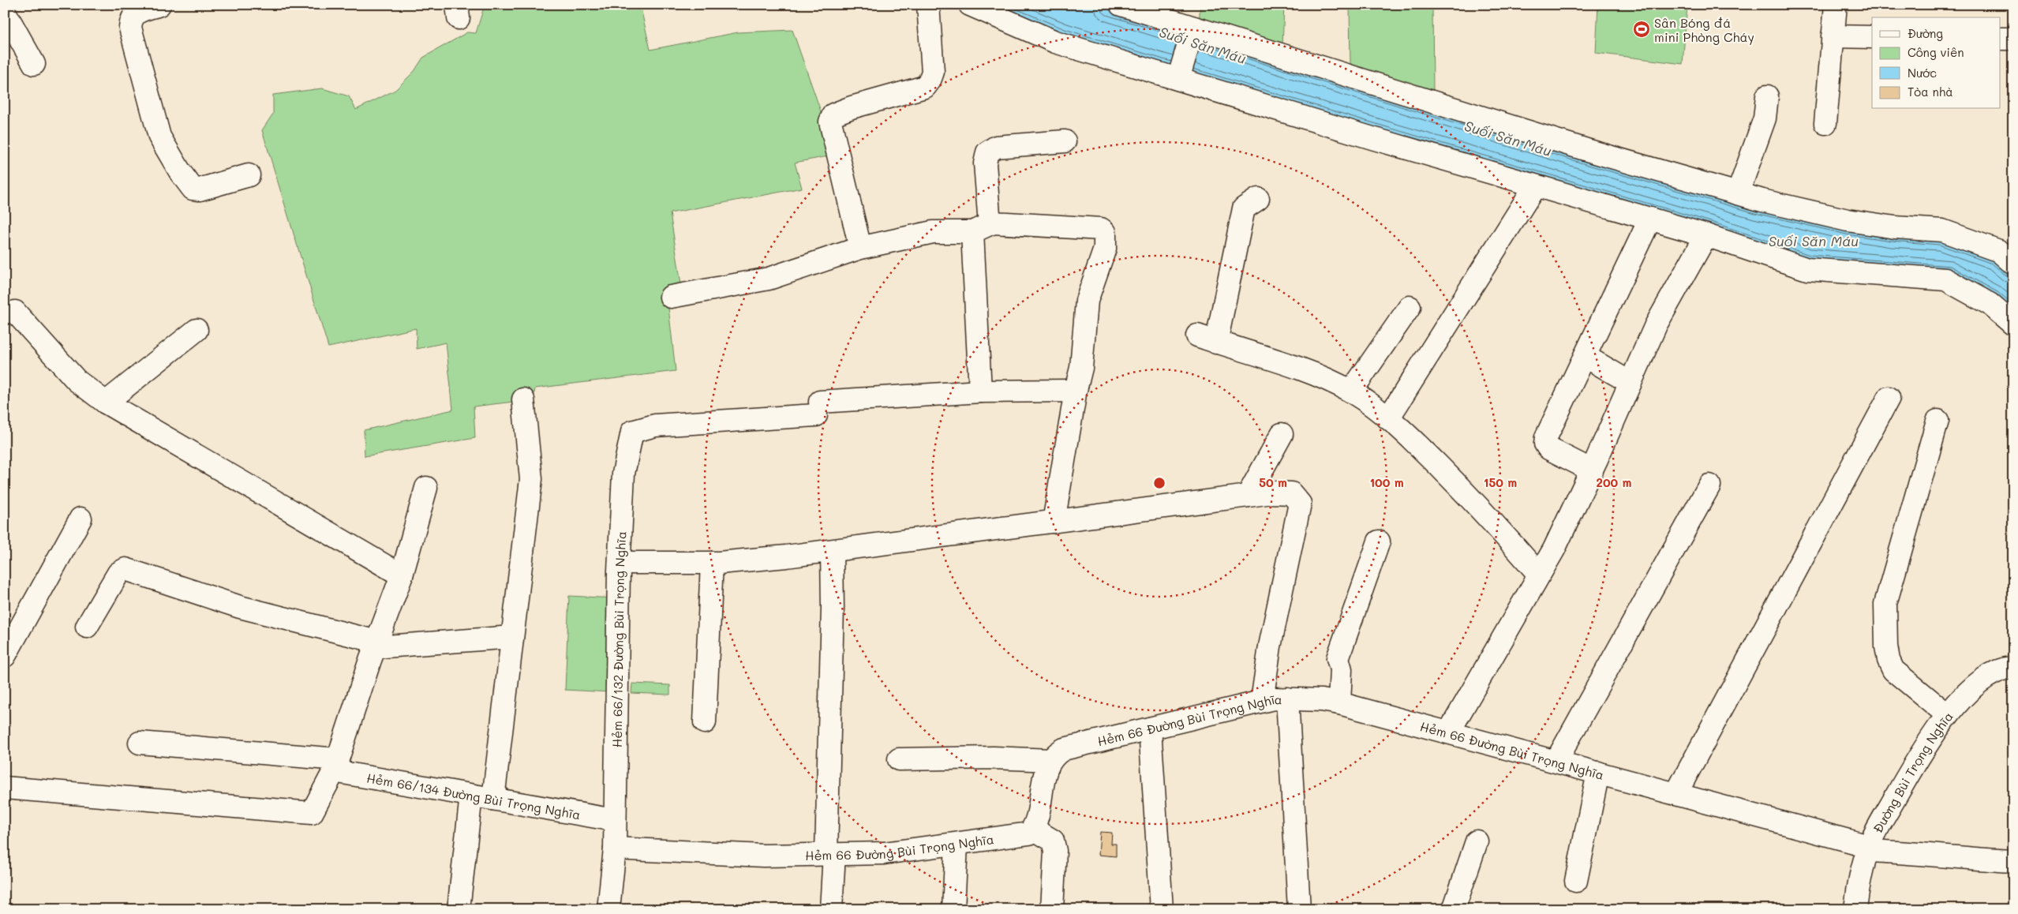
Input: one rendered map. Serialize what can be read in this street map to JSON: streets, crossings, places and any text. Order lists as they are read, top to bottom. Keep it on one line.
{"streets":{"street":["Hẻm 66/132 Đường Bùi Trọng Nghĩa","Hẻm 66 Đường Bùi Trọng Nghĩa","Đường Bùi Trọng Nghĩa","Hẻm 66/134 Đường Bùi Trọng Nghĩa"]},"crossings":[["Hẻm 66/132 Đường Bùi Trọng Nghĩa","Hẻm 66 Đường Bùi Trọng Nghĩa"],["Hẻm 66/132 Đường Bùi Trọng Nghĩa","Hẻm 66/134 Đường Bùi Trọng Nghĩa"],["Hẻm 66 Đường Bùi Trọng Nghĩa","Đường Bùi Trọng Nghĩa"]],"water":["Suối Săn Máu"],"places":{"sports":["Sân Bóng đá mini Phòng Cháy"]},"legend":["Đường","Công viên","Nước","Tòa nhà"],"rings":["50 m","100 m","150 m","200 m"]}
